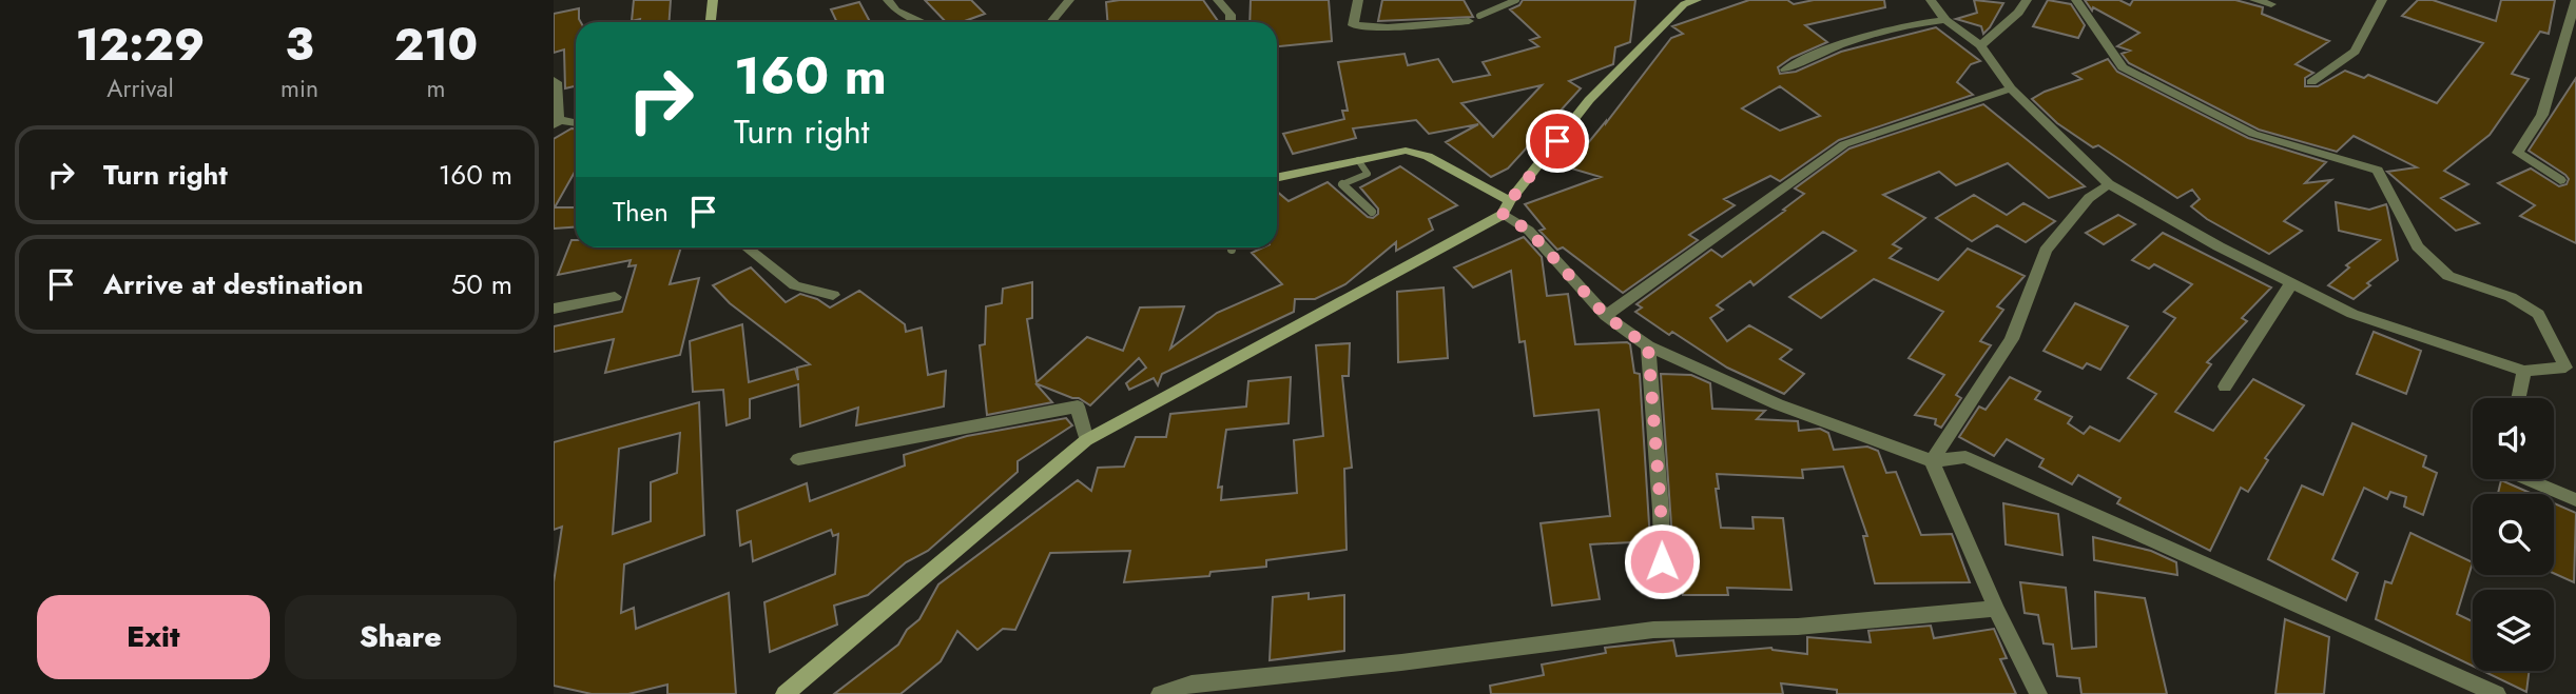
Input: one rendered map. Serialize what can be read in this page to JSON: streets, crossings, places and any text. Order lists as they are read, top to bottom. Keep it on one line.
{"page":{"eta":["12:29","Arrival","3","min","210","m"],"turn":["160 m","Turn right"],"list":[{"name":"Turn right","value":"160 m"},{"name":"Arrive at destination","value":"50 m"}],"then":"Then","buttons":["Exit","Share"]}}
